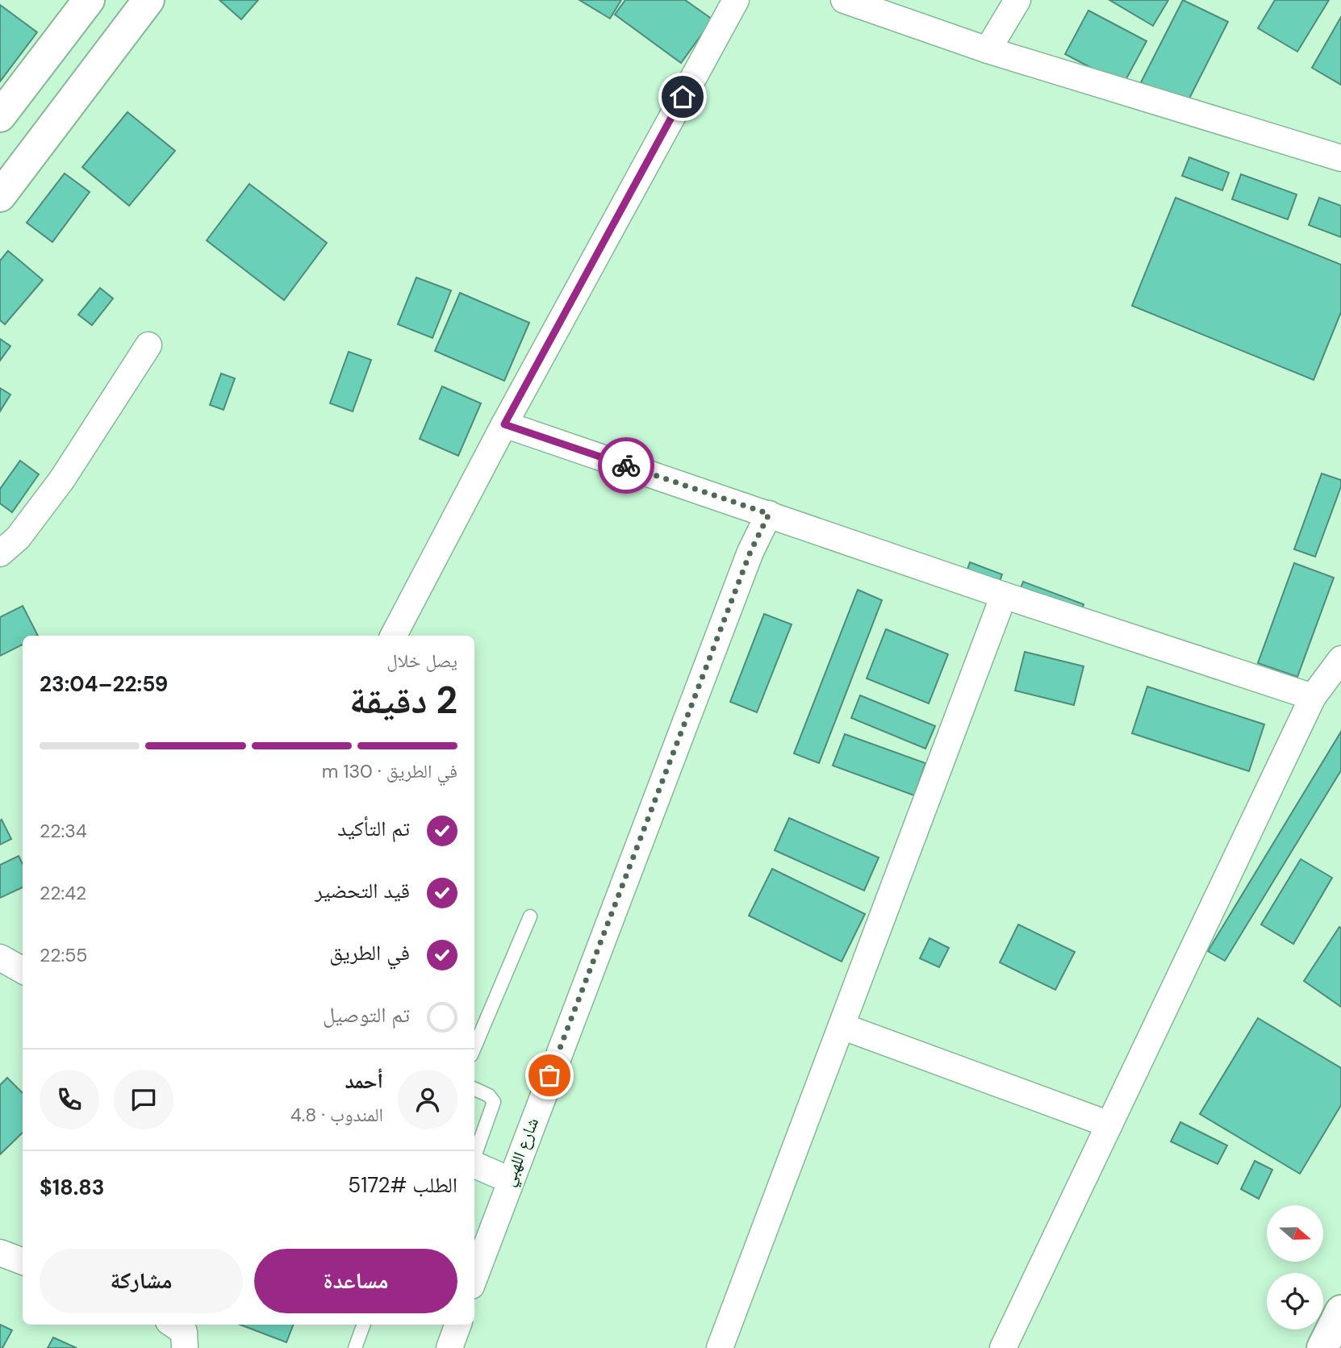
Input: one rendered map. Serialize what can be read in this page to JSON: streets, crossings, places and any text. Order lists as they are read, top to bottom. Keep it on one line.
{"streets":{"street":["شارع اللهبي"]},"north":"right","page":{"heading":["2 دقيقة","يصل خلال","22:59–23:04"],"panel":["أحمد","المندوب · 4.8","الطلب #5172","$18.83"],"bar":"في الطريق · 130 m","list":[["تم التأكيد","22:34"],["قيد التحضير","22:42"],["في الطريق","22:55"],"تم التوصيل"],"buttons":["مساعدة","مشاركة"]}}
